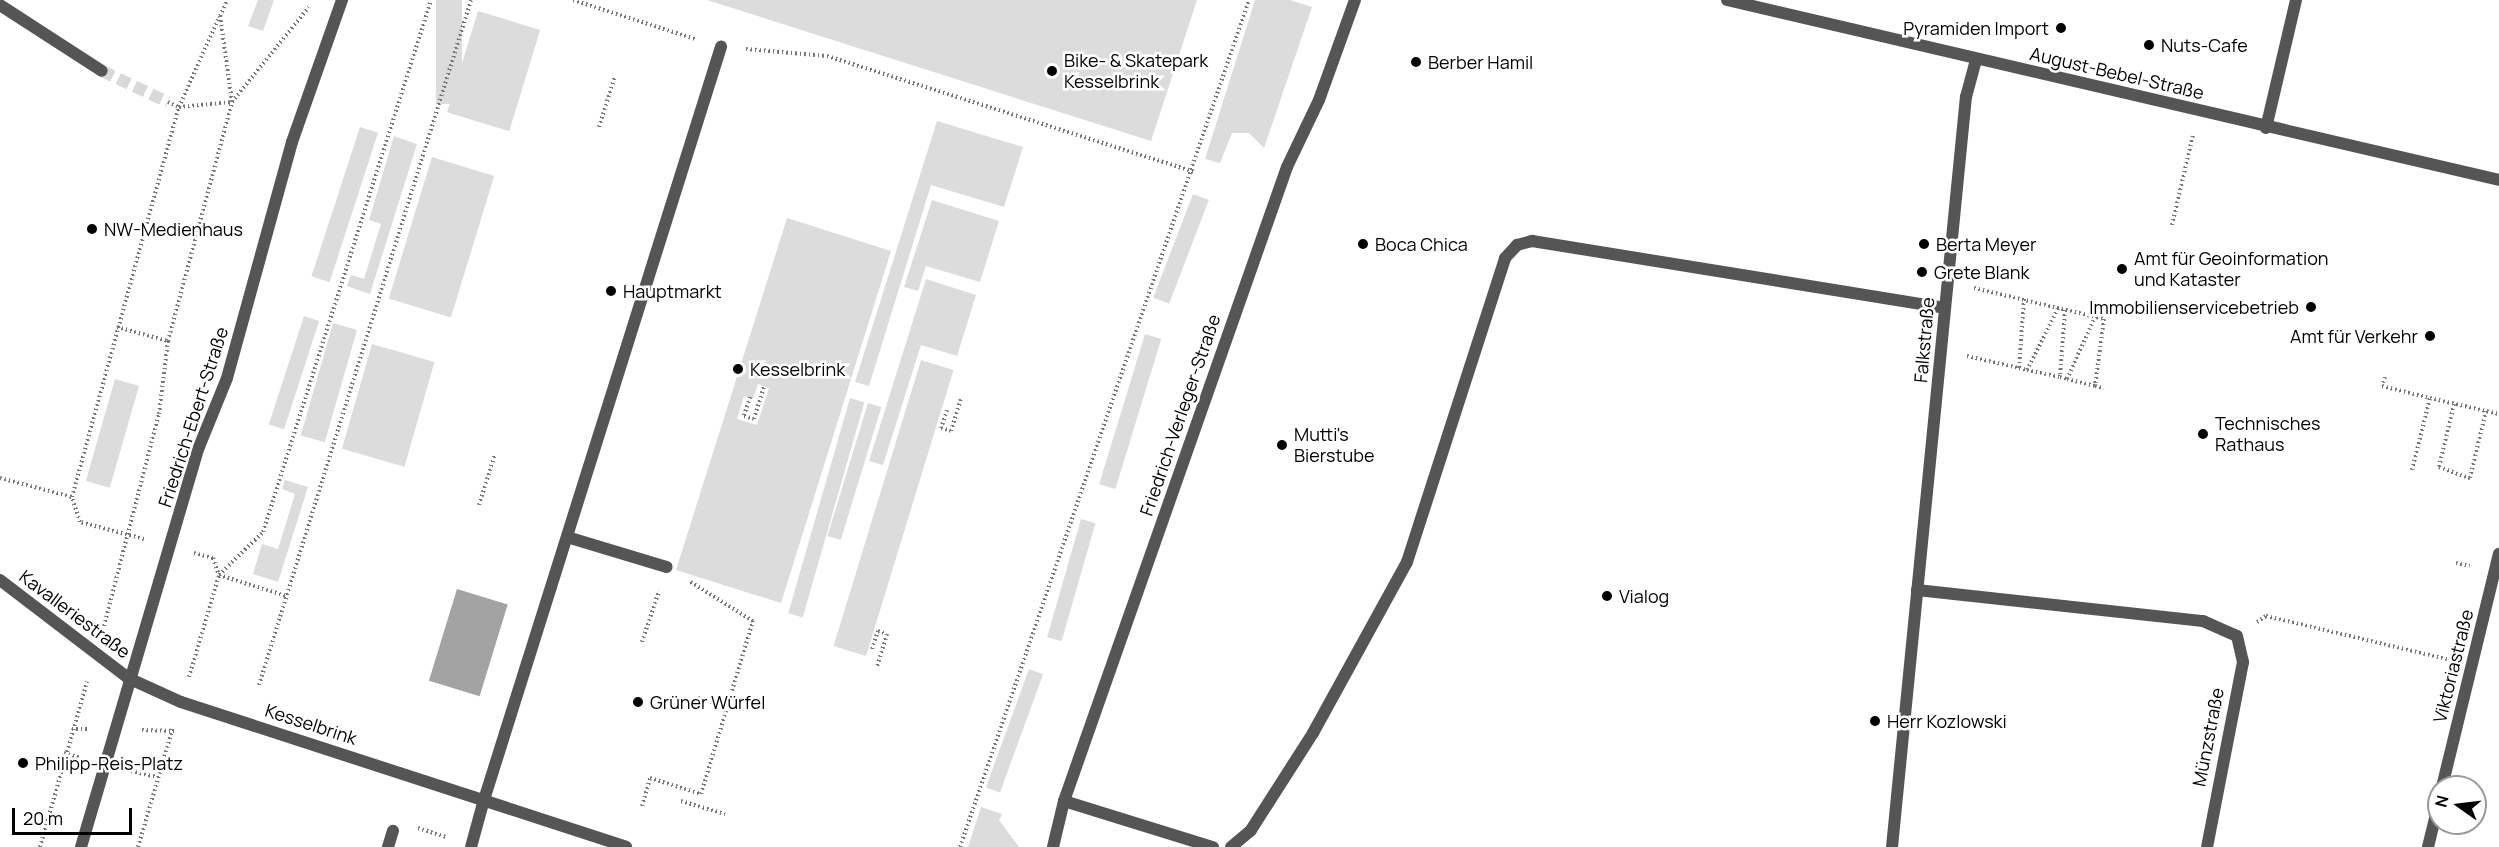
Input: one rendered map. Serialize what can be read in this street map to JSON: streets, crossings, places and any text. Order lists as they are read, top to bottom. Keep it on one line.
{"streets":{"street":["August-Bebel-Straße","Falkstraße","Friedrich-Verleger-Straße","Friedrich-Ebert-Straße","Kavalleriestraße","Viktoriastraße","Kesselbrink","Münzstraße"]},"crossings":[["August-Bebel-Straße","Falkstraße"],["Friedrich-Ebert-Straße","Kavalleriestraße"],["Friedrich-Ebert-Straße","Kesselbrink"],["Kavalleriestraße","Kesselbrink"]],"places":["Pyramiden Import","Nuts-Cafe","Berber Hamil","Bike- & Skatepark Kesselbrink","NW-Medienhaus","Boca Chica","Berta Meyer","Amt für Geoinformation und Kataster","Grete Blank","Hauptmarkt","Immobilienservicebetrieb","Amt für Verkehr","Kesselbrink","Technisches Rathaus","Mutti's Bierstube","Vialog","Grüner Würfel","Herr Kozlowski","Philipp-Reis-Platz"],"scale_bar":"20 m","north":"left"}
